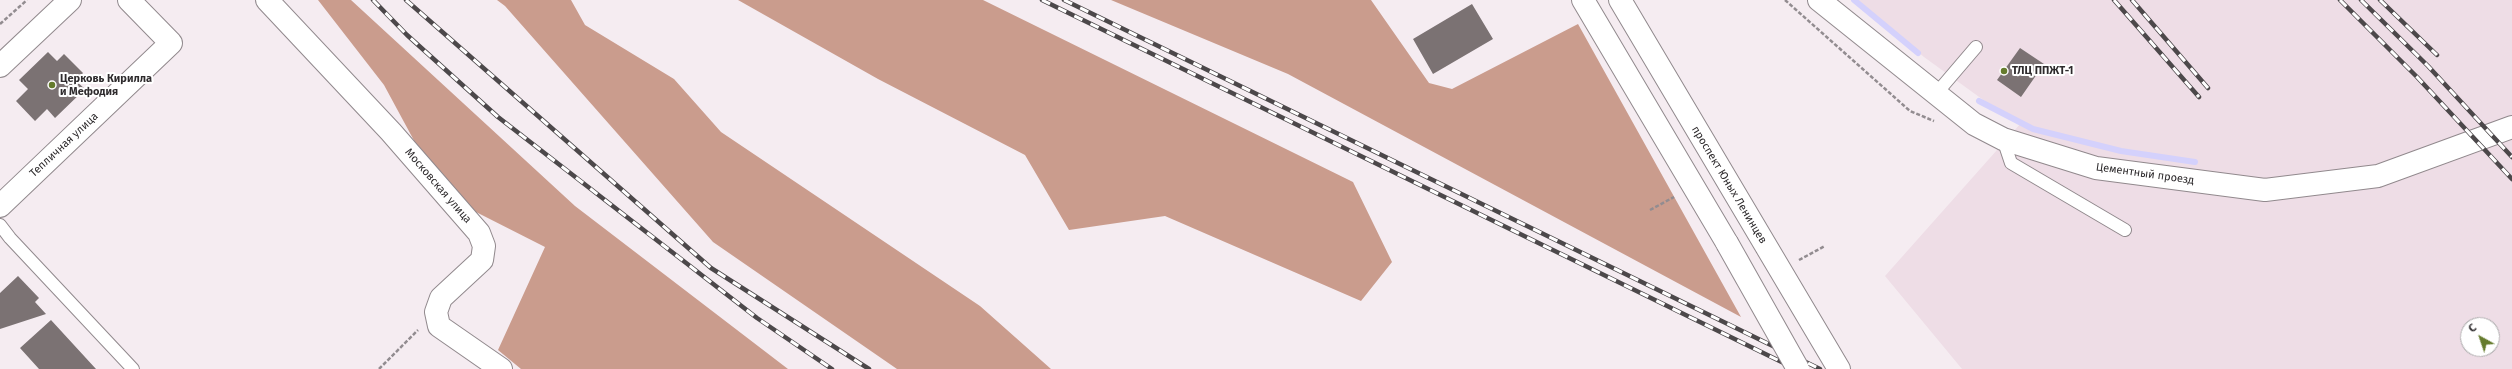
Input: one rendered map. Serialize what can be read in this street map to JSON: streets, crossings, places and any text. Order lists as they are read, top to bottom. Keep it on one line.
{"streets":{"street":["Тепличная улица","Цементный проезд","проспект Юных Ленинцев","Московская улица"]},"places":["ТЛЦ ППЖТ-1","Церковь Кирилла и Мефодия"],"north":"top left"}
